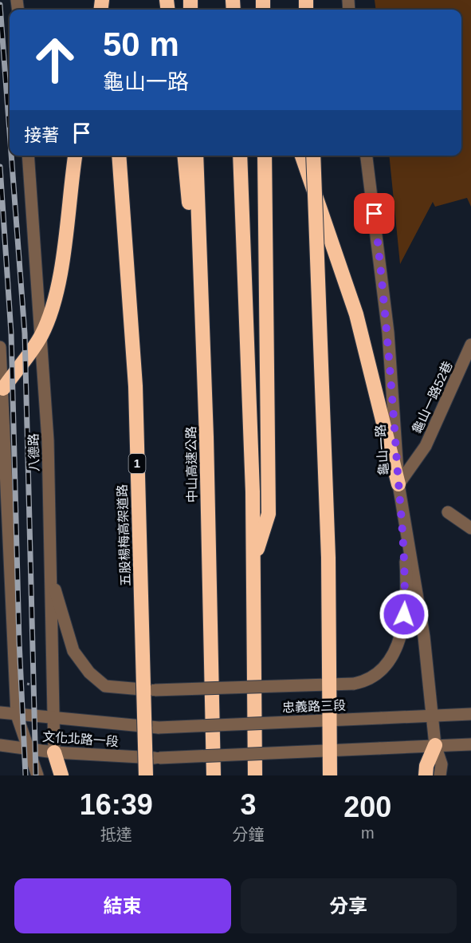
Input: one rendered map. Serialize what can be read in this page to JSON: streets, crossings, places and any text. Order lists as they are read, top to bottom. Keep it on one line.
{"streets":{"highway":["1","中山高速公路","五股楊梅高架道路"],"street":["龜山一路52巷","龜山一路","八德路","忠義路三段","文化北路一段"]},"crossings":[["龜山一路52巷","龜山一路"],["龜山一路","忠義路三段"],["龜山一路","文化北路一段"],["八德路","文化北路一段"],["忠義路三段","文化北路一段"]],"page":{"turn":["50 m","龜山一路"],"then":"接著","eta":["16:39","抵達","3","分鐘","200","m"],"buttons":["結束","分享"]}}
